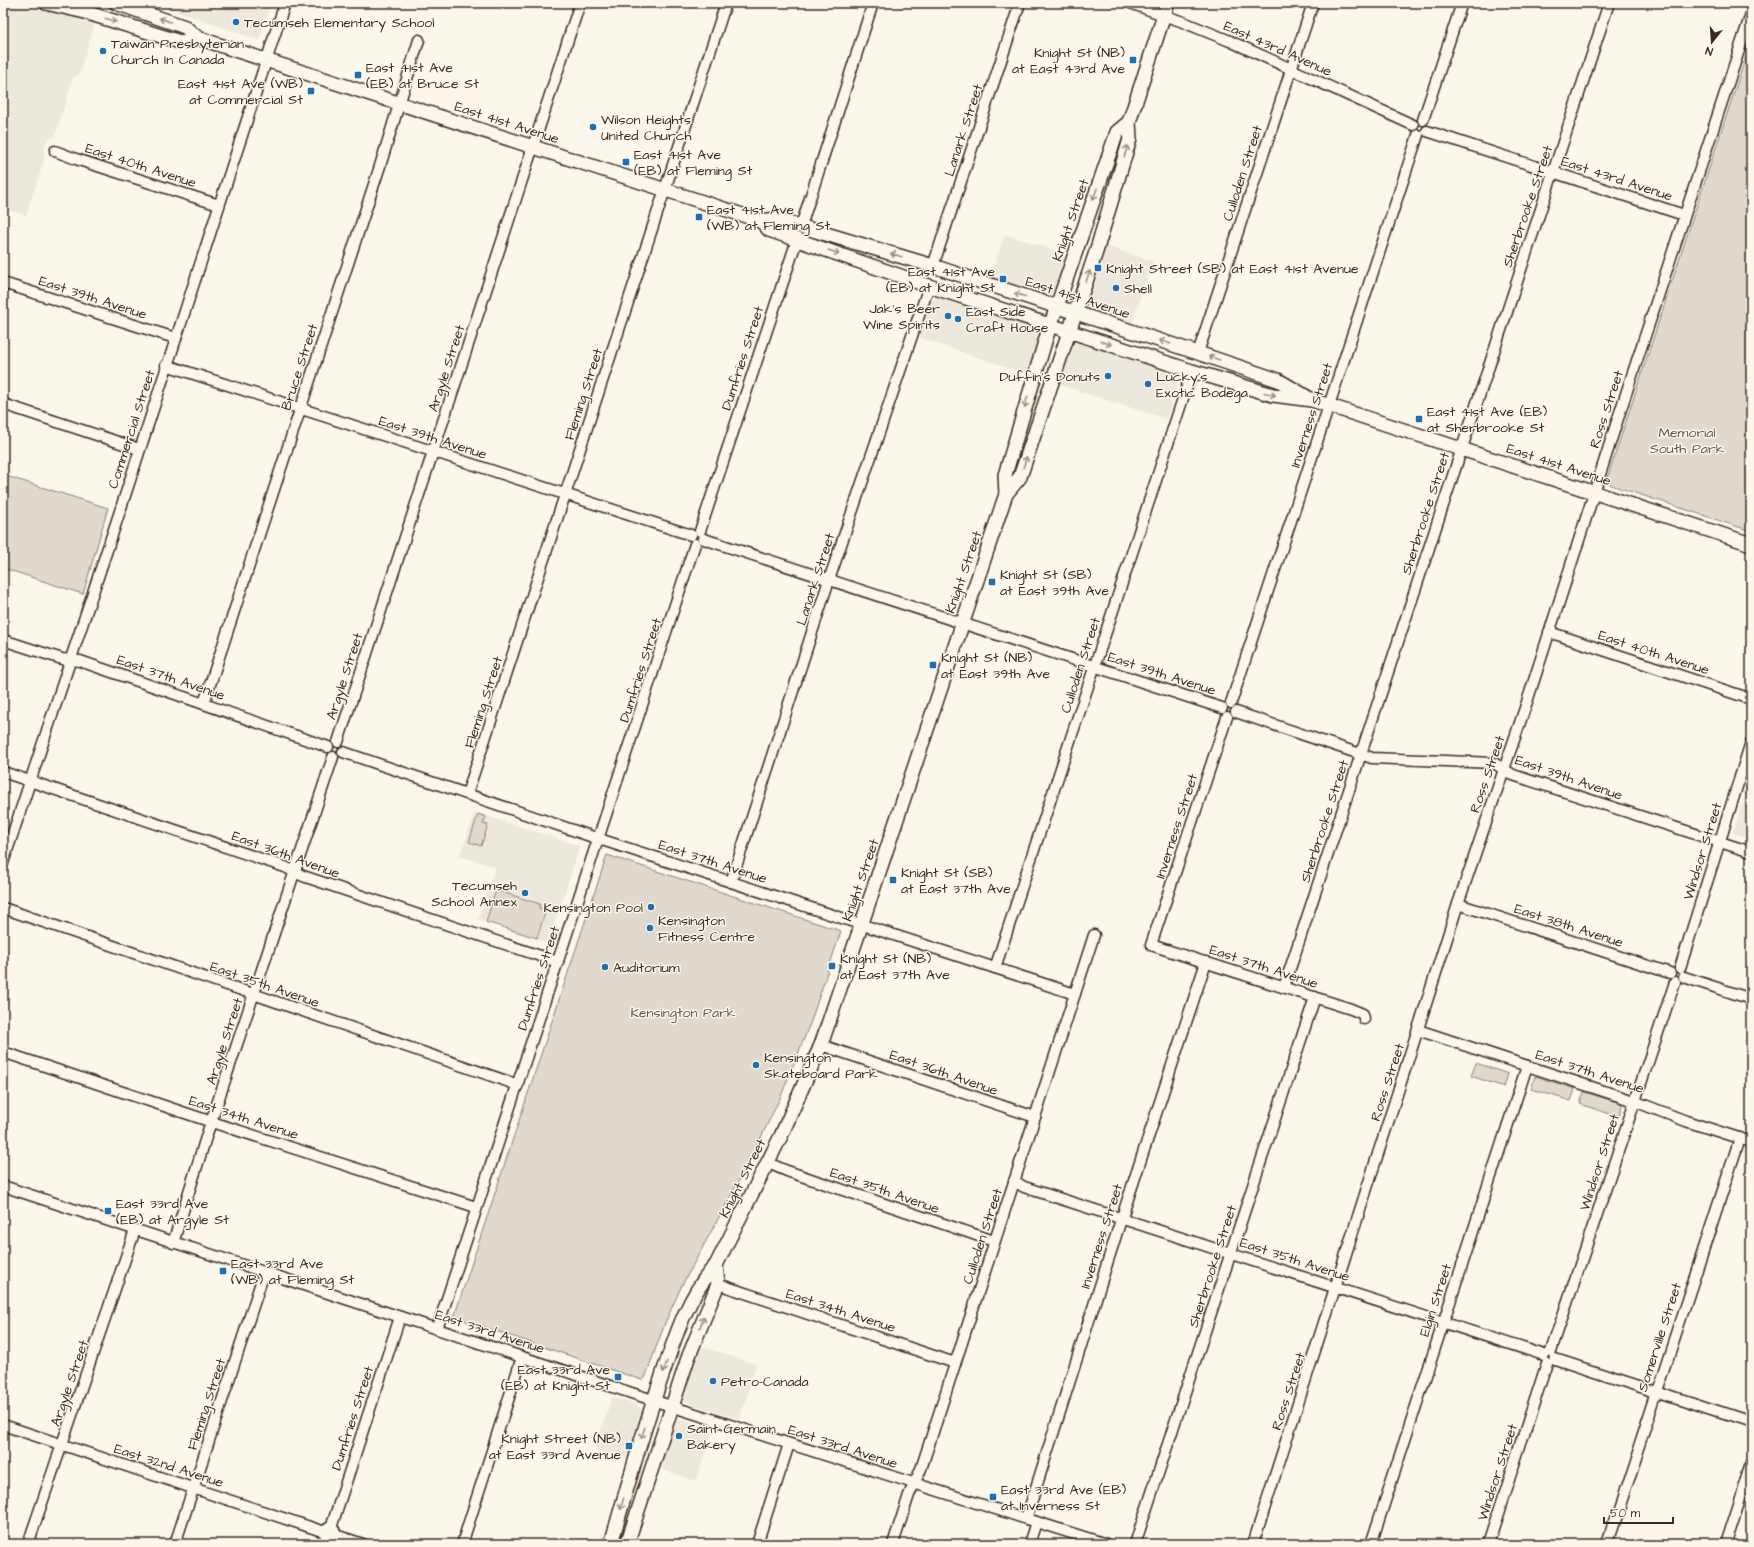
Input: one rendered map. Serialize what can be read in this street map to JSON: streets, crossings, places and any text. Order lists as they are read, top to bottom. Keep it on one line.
{"streets":{"main road":["East 41st Avenue","Knight Street"],"street":["East 43rd Avenue","Lanark Street","East 40th Avenue","Culloden Street","Sherbrooke Street","East 39th Avenue","Dumfries Street","Bruce Street","Argyle Street","Fleming Street","Ross Street","Inverness Street","Commercial Street","East 37th Avenue","Windsor Street","East 36th Avenue","East 38th Avenue","East 35th Avenue","East 34th Avenue","Elgin Street","East 33rd Avenue","Somerville Street","East 32nd Avenue"]},"crossings":[["East 43rd Avenue","Culloden Street"],["East 43rd Avenue","Sherbrooke Street"],["East 43rd Avenue","Knight Street"],["East 43rd Avenue","Ross Street"],["East 43rd Avenue","Inverness Street"],["East 41st Avenue","Lanark Street"],["East 41st Avenue","Culloden Street"],["East 41st Avenue","Sherbrooke Street"],["East 41st Avenue","Knight Street"],["East 41st Avenue","Dumfries Street"],["East 41st Avenue","Bruce Street"],["East 41st Avenue","Argyle Street"],["East 41st Avenue","Fleming Street"],["East 41st Avenue","Ross Street"],["East 41st Avenue","Inverness Street"],["East 41st Avenue","Commercial Street"],["Lanark Street","East 39th Avenue"],["Lanark Street","East 37th Avenue"],["East 40th Avenue","Ross Street"],["East 40th Avenue","Commercial Street"],["Culloden Street","East 39th Avenue"],["Culloden Street","East 37th Avenue"],["Culloden Street","East 36th Avenue"],["Culloden Street","East 35th Avenue"],["Culloden Street","East 34th Avenue"],["Culloden Street","East 33rd Avenue"],["Sherbrooke Street","East 39th Avenue"],["Sherbrooke Street","East 37th Avenue"],["Sherbrooke Street","East 35th Avenue"],["Knight Street","East 39th Avenue"],["Knight Street","East 37th Avenue"],["Knight Street","East 36th Avenue"],["Knight Street","East 35th Avenue"],["Knight Street","East 33rd Avenue"],["East 39th Avenue","Dumfries Street"],["East 39th Avenue","Bruce Street"],["East 39th Avenue","Argyle Street"],["East 39th Avenue","Fleming Street"],["East 39th Avenue","Ross Street"],["East 39th Avenue","Inverness Street"],["East 39th Avenue","Commercial Street"],["East 39th Avenue","Windsor Street"],["Dumfries Street","East 37th Avenue"],["Dumfries Street","East 36th Avenue"],["Dumfries Street","East 35th Avenue"],["Dumfries Street","East 34th Avenue"],["Dumfries Street","East 33rd Avenue"],["Dumfries Street","East 32nd Avenue"],["Bruce Street","East 37th Avenue"],["Argyle Street","East 37th Avenue"],["Argyle Street","East 36th Avenue"],["Argyle Street","East 35th Avenue"],["Argyle Street","East 34th Avenue"],["Argyle Street","East 33rd Avenue"],["Argyle Street","East 32nd Avenue"],["Fleming Street","East 37th Avenue"],["Fleming Street","East 33rd Avenue"],["Fleming Street","East 32nd Avenue"],["Ross Street","East 37th Avenue"],["Ross Street","East 38th Avenue"],["Ross Street","East 35th Avenue"],["Inverness Street","East 37th Avenue"],["Inverness Street","East 35th Avenue"],["Inverness Street","East 33rd Avenue"],["Commercial Street","East 37th Avenue"],["Commercial Street","East 36th Avenue"],["East 37th Avenue","Windsor Street"],["East 37th Avenue","Elgin Street"],["East 37th Avenue","Somerville Street"],["Windsor Street","East 38th Avenue"],["Windsor Street","East 35th Avenue"],["East 35th Avenue","Elgin Street"],["East 35th Avenue","Somerville Street"]],"parks":["Memorial South Park","Kensington Park"],"places":{"other":["Tecumseh Elementary School","Taiwan Presbyterian Church In Canada","Wilson Heights United Church","Shell","Jak's Beer Wine Spirits","East Side Craft House","Duffin's Donuts","Lucky's Exotic Bodega","Tecumseh School Annex","Kensington Pool","Kensington Fitness Centre","Auditorium","Kensington Skateboard Park","Petro-Canada","Saint Germain Bakery"],"transit":["Knight St (NB) at East 43rd Ave","East 41st Ave (EB) at Bruce St","East 41st Ave (WB) at Commercial St","East 41st Ave (EB) at Fleming St","East 41st Ave (WB) at Fleming St","Knight Street (SB) at East 41st Avenue","East 41st Ave (EB) at Knight St","East 41st Ave (EB) at Sherbrooke St","Knight St (SB) at East 39th Ave","Knight St (NB) at East 39th Ave","Knight St (SB) at East 37th Ave","Knight St (NB) at East 37th Ave","East 33rd Ave (EB) at Argyle St","East 33rd Ave (WB) at Fleming St","East 33rd Ave (EB) at Knight St","Knight Street (NB) at East 33rd Avenue","East 33rd Ave (EB) at Inverness St"]},"scale_bar":"50 m","north":"bottom"}
